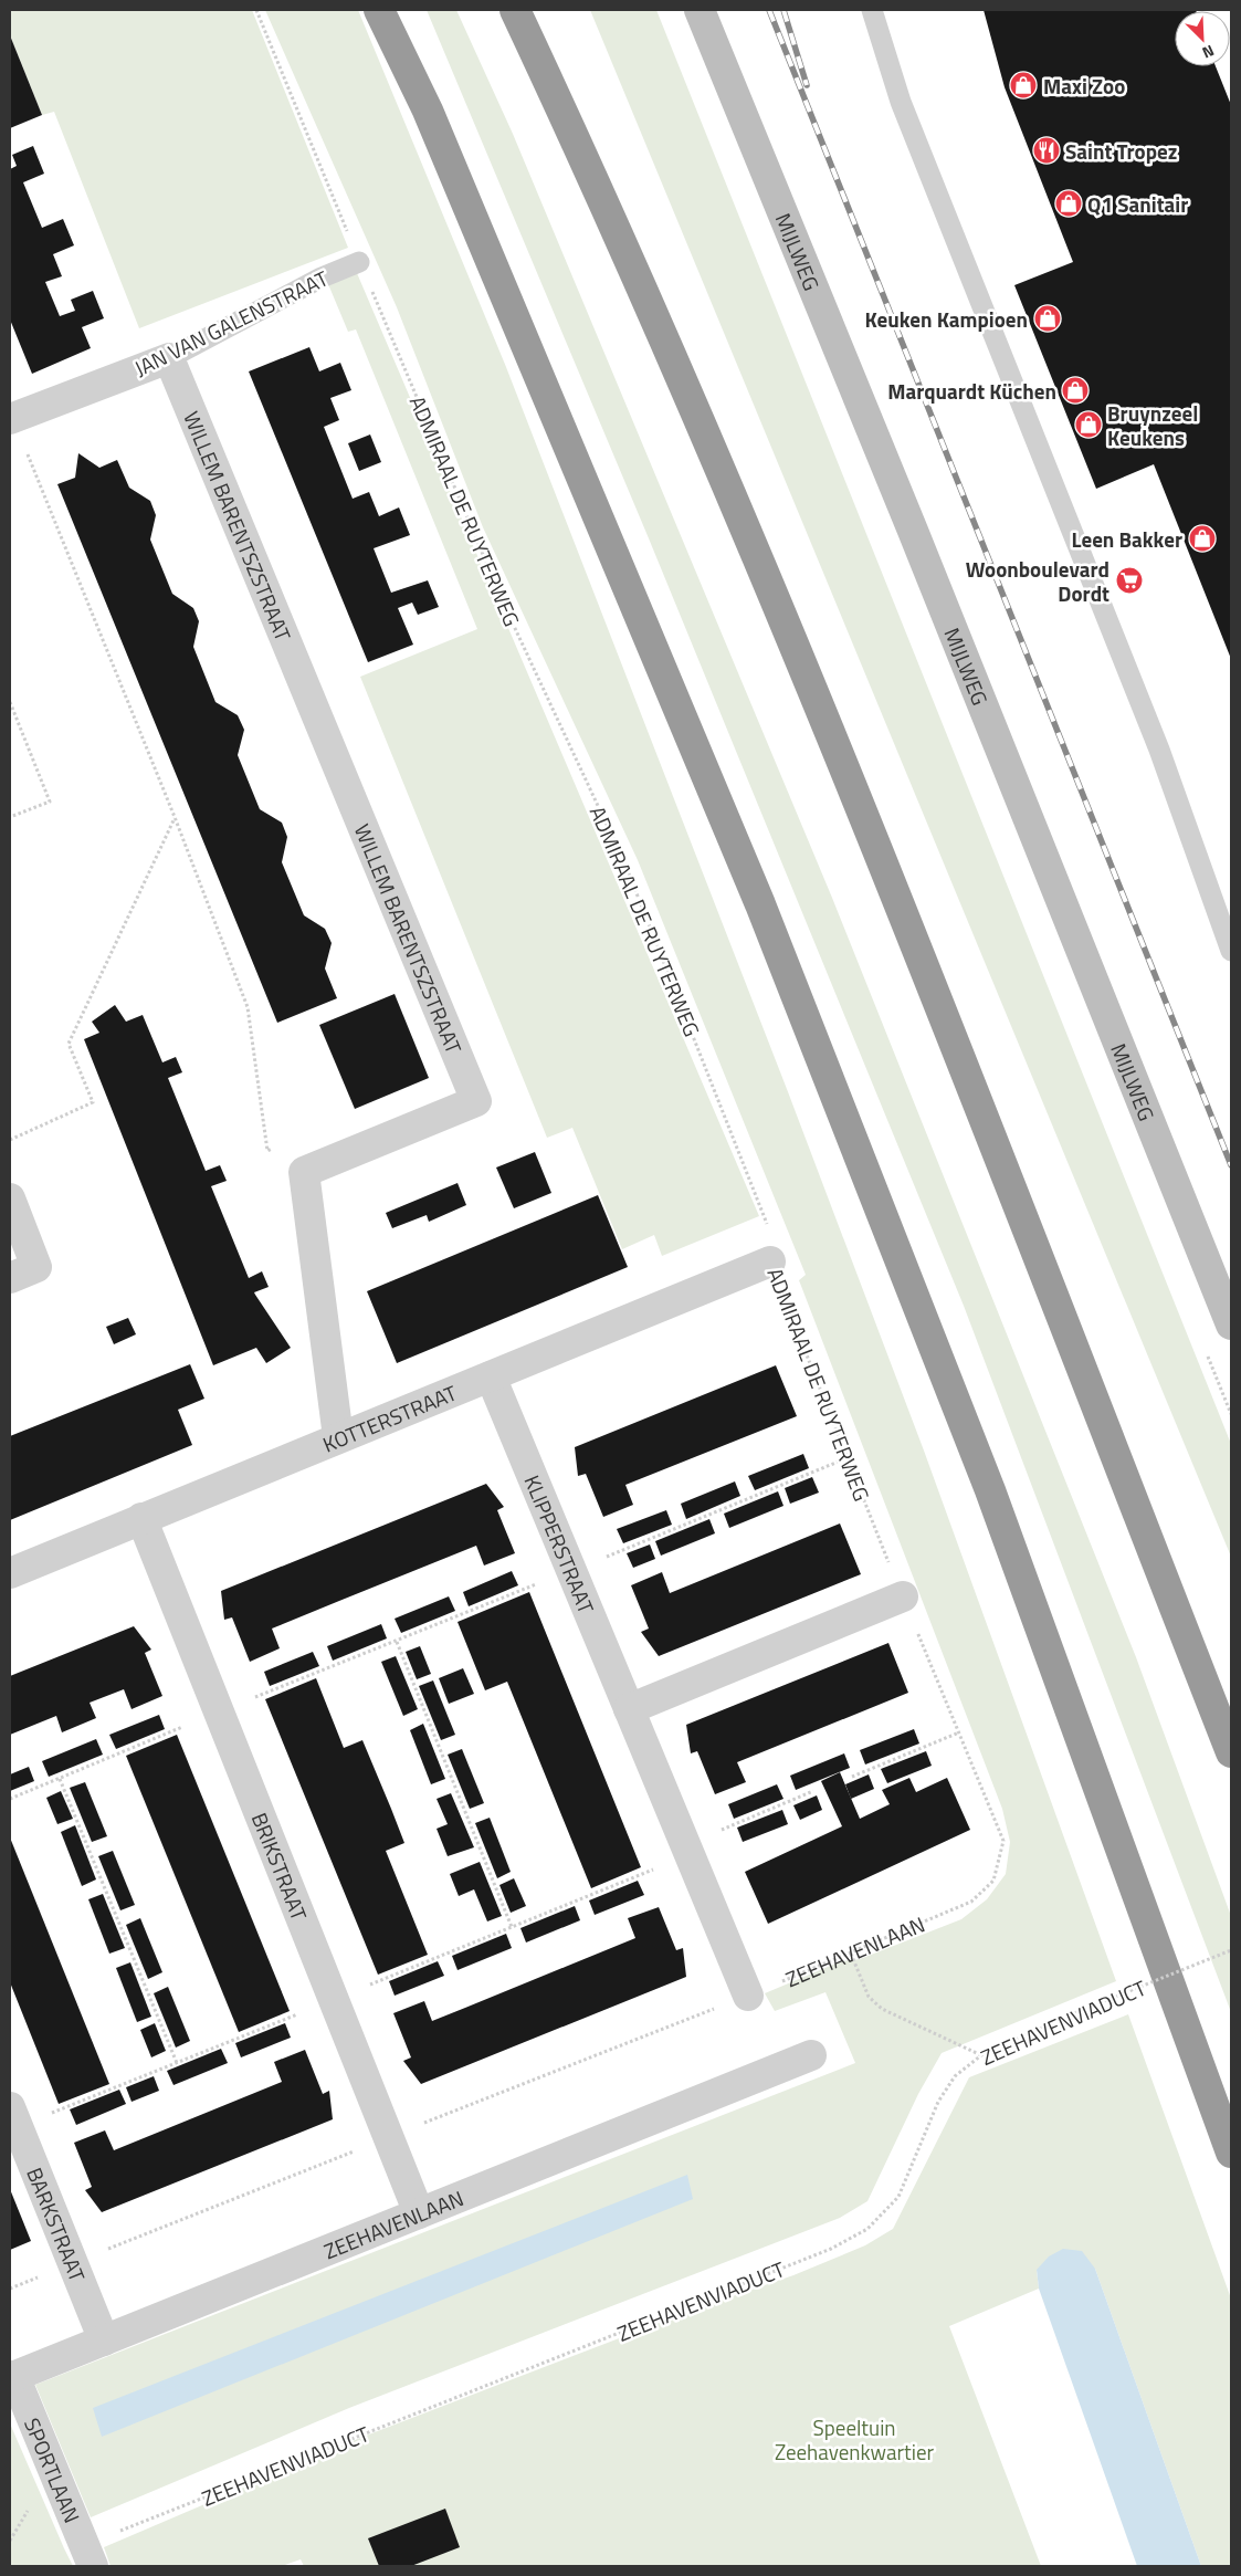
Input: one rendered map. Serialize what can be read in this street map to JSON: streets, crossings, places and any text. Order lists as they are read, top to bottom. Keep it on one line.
{"streets":{"main road":["MIJLWEG"],"street":["JAN VAN GALENSTRAAT","WILLEM BARENTSZSTRAAT","KOTTERSTRAAT","KLIPPERSTRAAT","BRIKSTRAAT","ZEEHAVENLAAN","BARKSTRAAT","SPORTLAAN"],"path":["ADMIRAAL DE RUYTERWEG","ZEEHAVENVIADUCT"]},"crossings":[["JAN VAN GALENSTRAAT","ADMIRAAL DE RUYTERWEG"],["JAN VAN GALENSTRAAT","WILLEM BARENTSZSTRAAT"],["ADMIRAAL DE RUYTERWEG","KOTTERSTRAAT"],["ADMIRAAL DE RUYTERWEG","ZEEHAVENLAAN"],["KOTTERSTRAAT","KLIPPERSTRAAT"],["KOTTERSTRAAT","BRIKSTRAAT"],["KLIPPERSTRAAT","ZEEHAVENLAAN"],["BRIKSTRAAT","ZEEHAVENLAAN"],["ZEEHAVENLAAN","BARKSTRAAT"],["ZEEHAVENLAAN","SPORTLAAN"],["ZEEHAVENVIADUCT","SPORTLAAN"]],"parks":["Speeltuin Zeehavenkwartier"],"places":{"shop":["Maxi Zoo","Q1 Sanitair","Keuken Kampioen","Marquardt Küchen","Bruynzeel Keukens","Leen Bakker"],"restaurant":["Saint Tropez"],"supermarket":["Woonboulevard Dordt"]},"north":"bottom right"}
